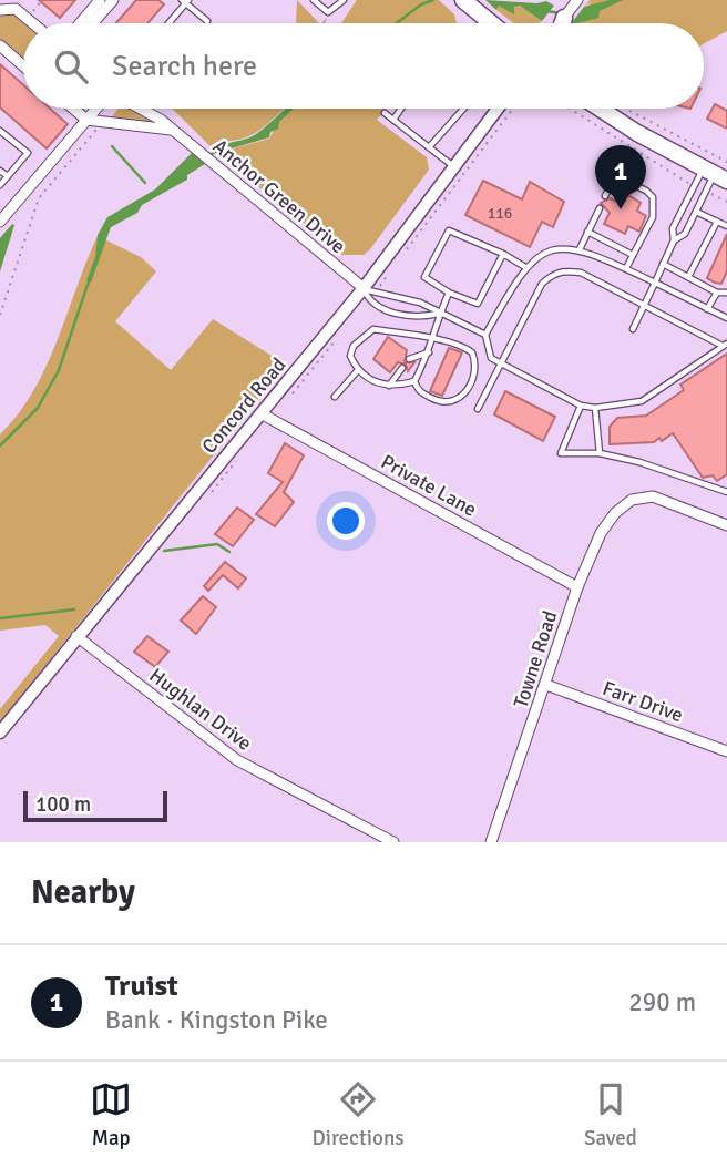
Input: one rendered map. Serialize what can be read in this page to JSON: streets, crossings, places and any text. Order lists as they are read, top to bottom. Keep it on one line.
{"streets":{"street":["Anchor Green Drive","Concord Road","Private Lane","Towne Road","Farr Drive","Hughlan Drive"]},"crossings":[["Anchor Green Drive","Concord Road"],["Concord Road","Private Lane"],["Concord Road","Hughlan Drive"],["Private Lane","Towne Road"],["Towne Road","Farr Drive"]],"house_numbers":["116"],"scale_bar":"100 m","page":{"search":"Search here","pins":"1","scale":"100 m","heading":"Nearby","list":[{"mark":"1","name":"Truist","note":"Bank · Kingston Pike","value":"290 m"}],"nav":["Map","Directions","Saved"]}}
